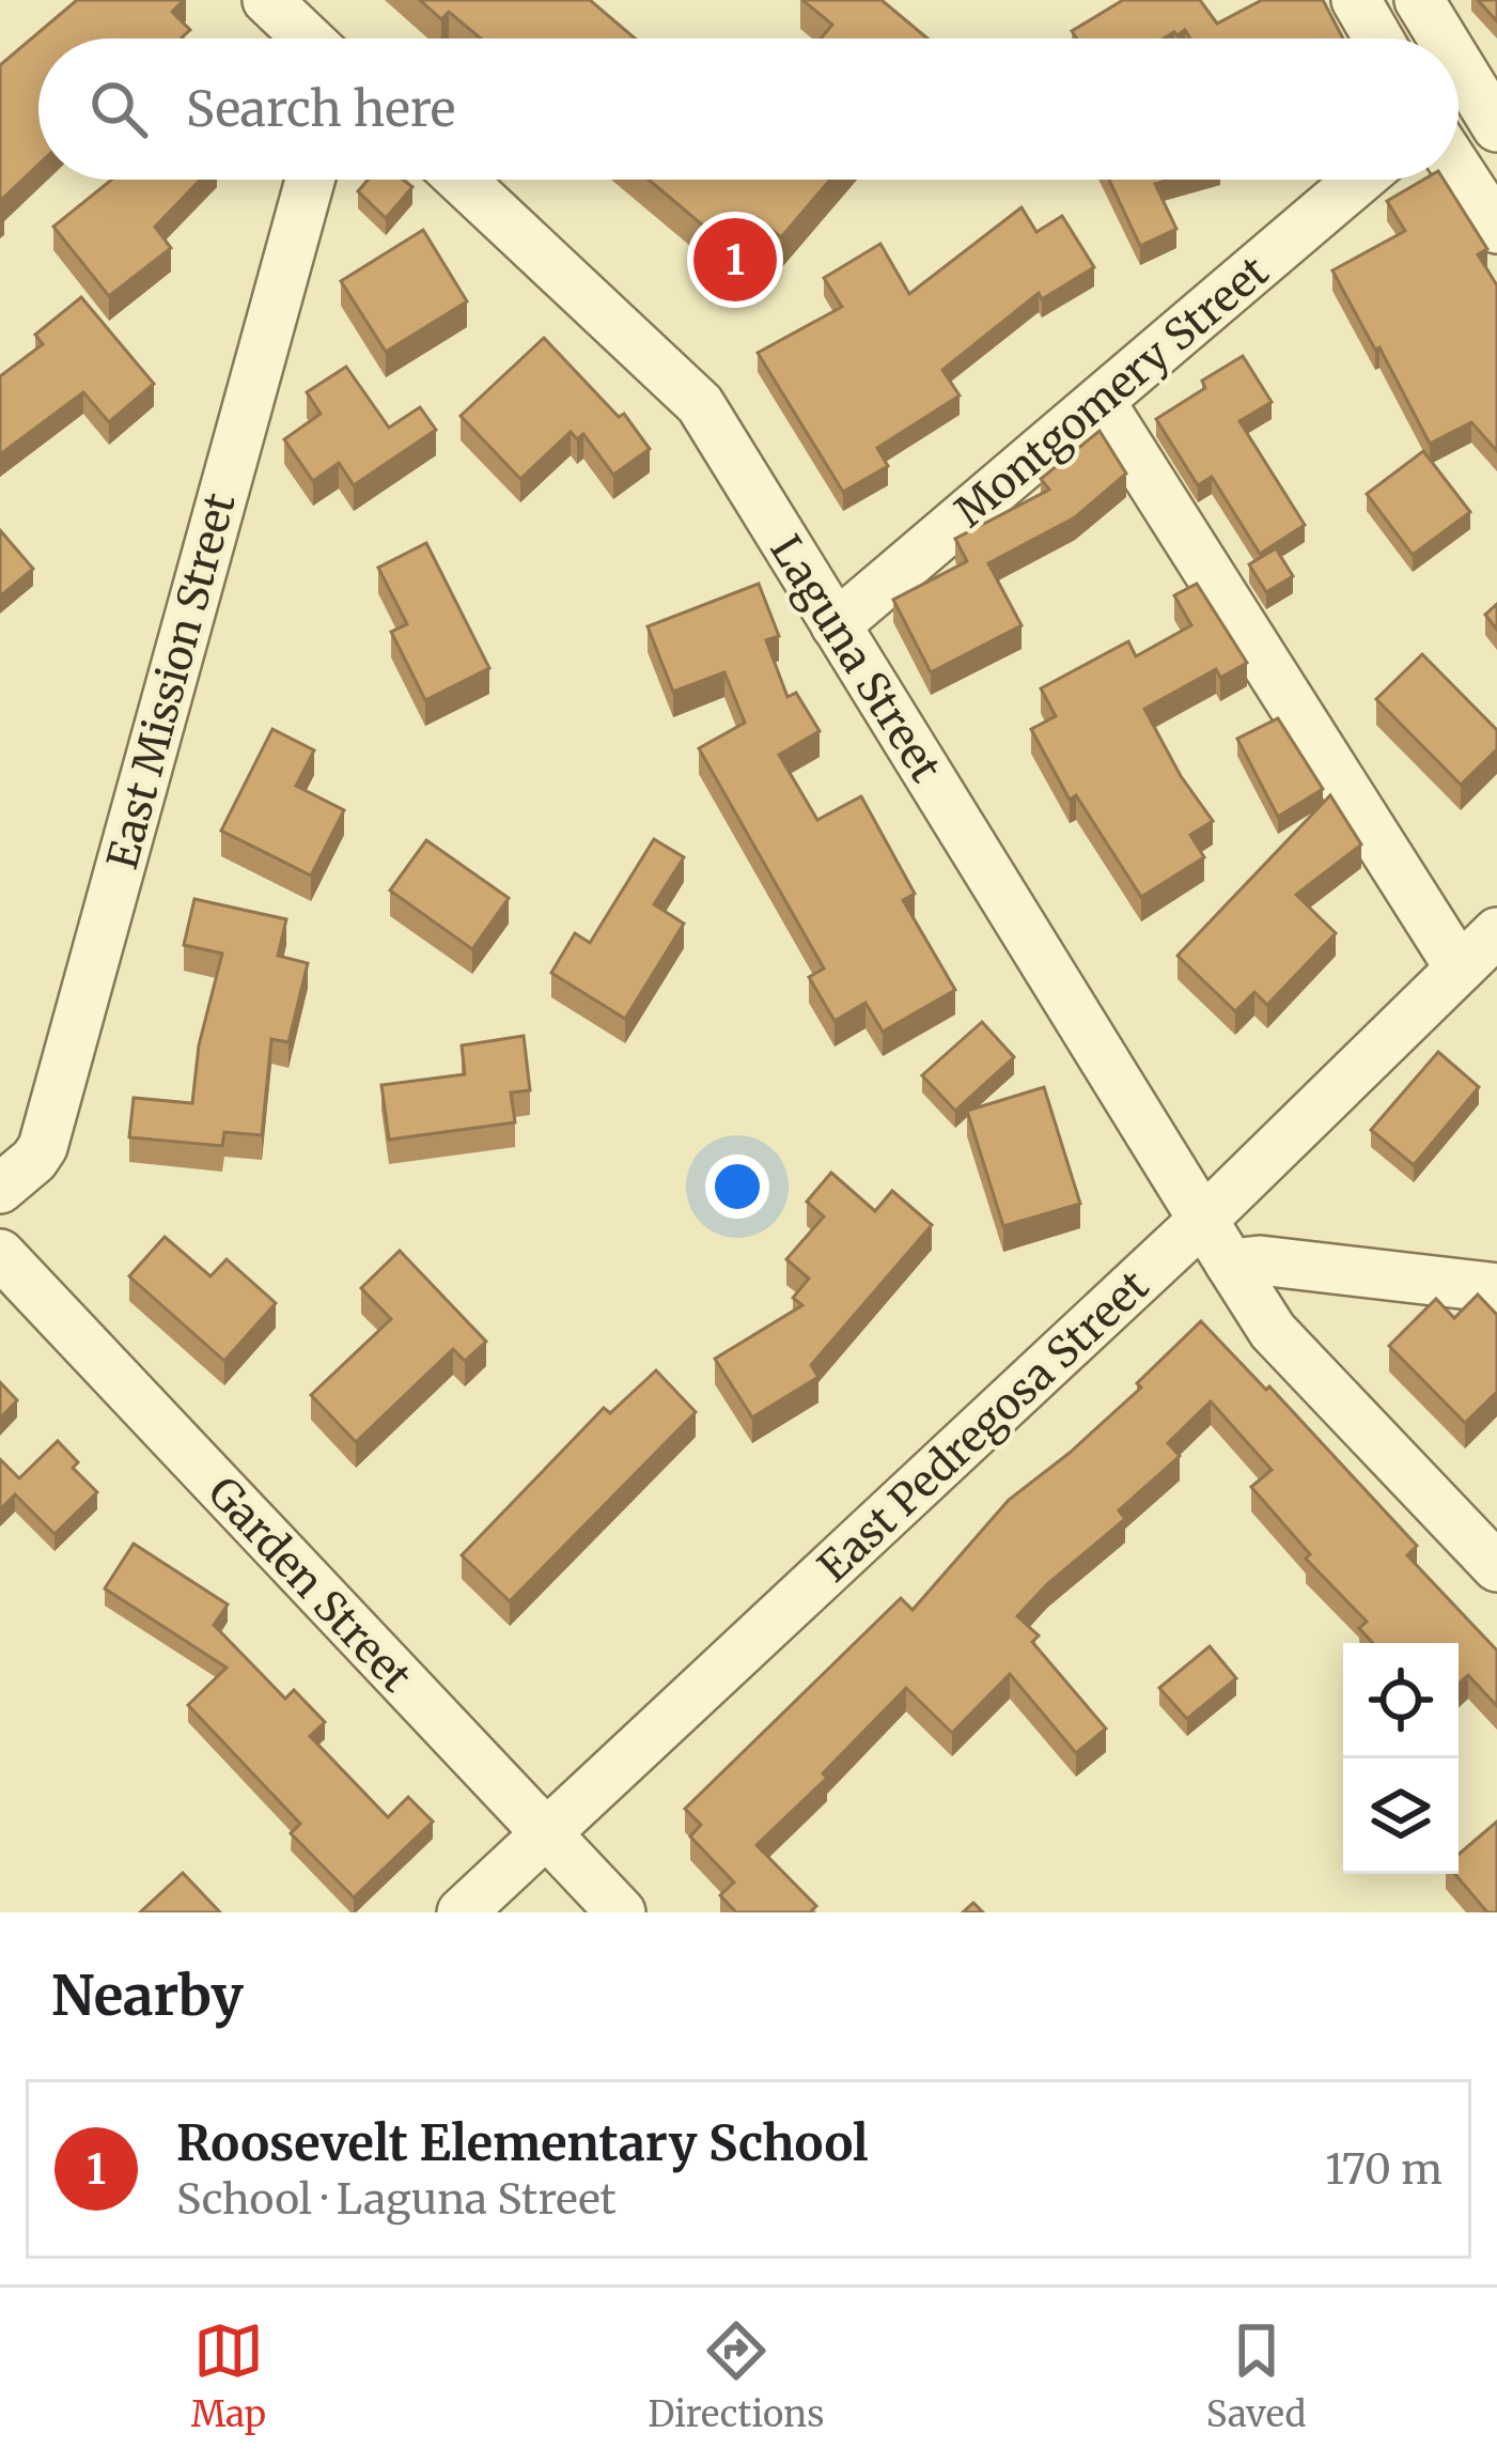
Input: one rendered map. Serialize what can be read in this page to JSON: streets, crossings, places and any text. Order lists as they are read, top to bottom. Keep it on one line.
{"streets":{"street":["Montgomery Street","Laguna Street","East Mission Street","East Pedregosa Street","Garden Street"]},"crossings":[["Montgomery Street","Laguna Street"],["Laguna Street","East Pedregosa Street"],["East Pedregosa Street","Garden Street"]],"page":{"search":"Search here","pins":"1","heading":"Nearby","list":[{"mark":"1","name":"Roosevelt Elementary School","note":"School · Laguna Street","value":"170 m"}],"nav":["Map","Directions","Saved"]}}
